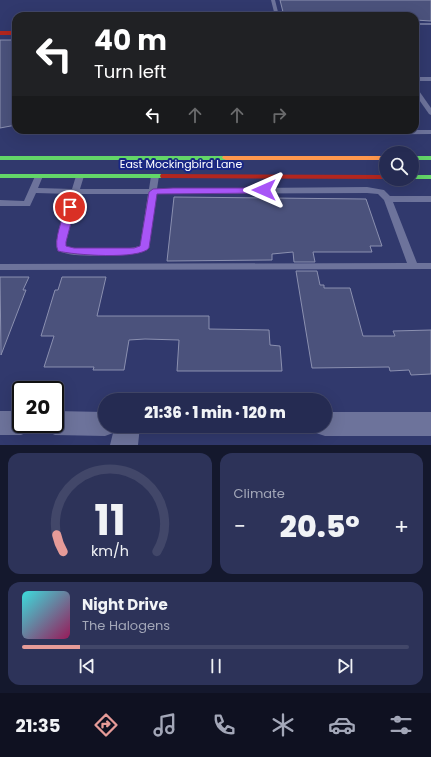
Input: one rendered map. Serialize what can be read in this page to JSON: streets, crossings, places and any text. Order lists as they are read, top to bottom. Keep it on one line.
{"streets":{"main road":["East Mockingbird Lane"]},"page":{"turn":["40 m","Turn left"],"limit":"20","trip":"21:36 · 1 min · 120 m","tile":"Climate","heat":["−","20.5°","+"],"song":["Night Drive","The Halogens"],"tabs":"21:35","gauge":["11","km/h"]}}
